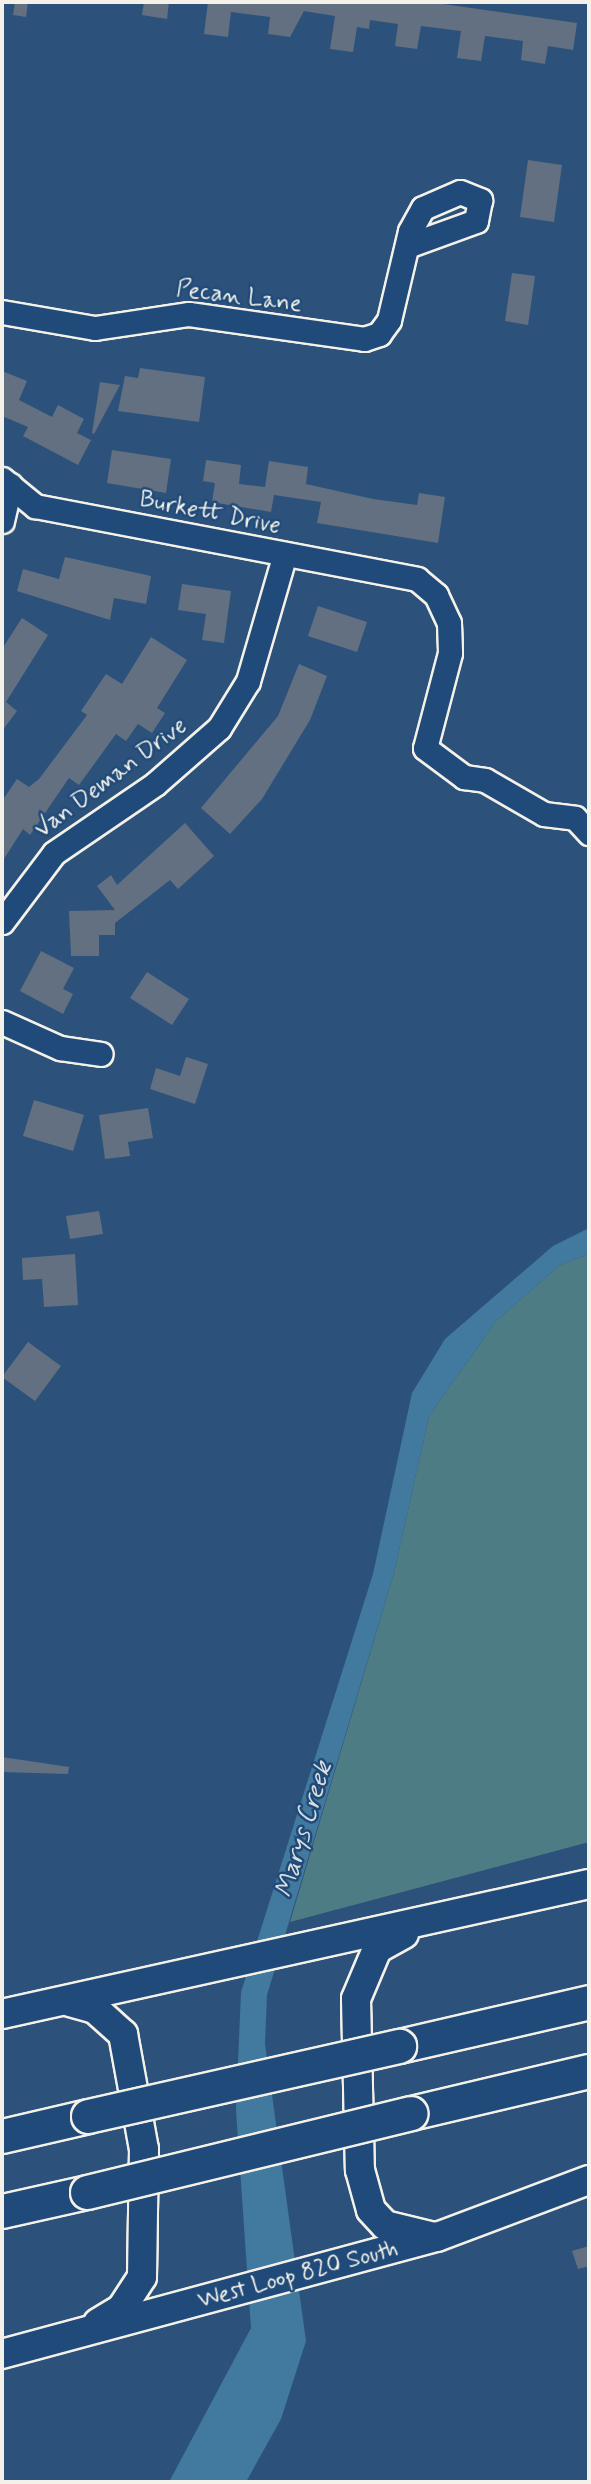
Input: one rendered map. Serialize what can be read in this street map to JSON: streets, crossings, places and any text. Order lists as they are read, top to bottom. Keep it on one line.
{"streets":{"main road":["West Loop 820 South"],"street":["Pecan Lane","Burkett Drive","Van Deman Drive"]},"crossings":[["Burkett Drive","Van Deman Drive"]],"water":["Marys Creek"]}
